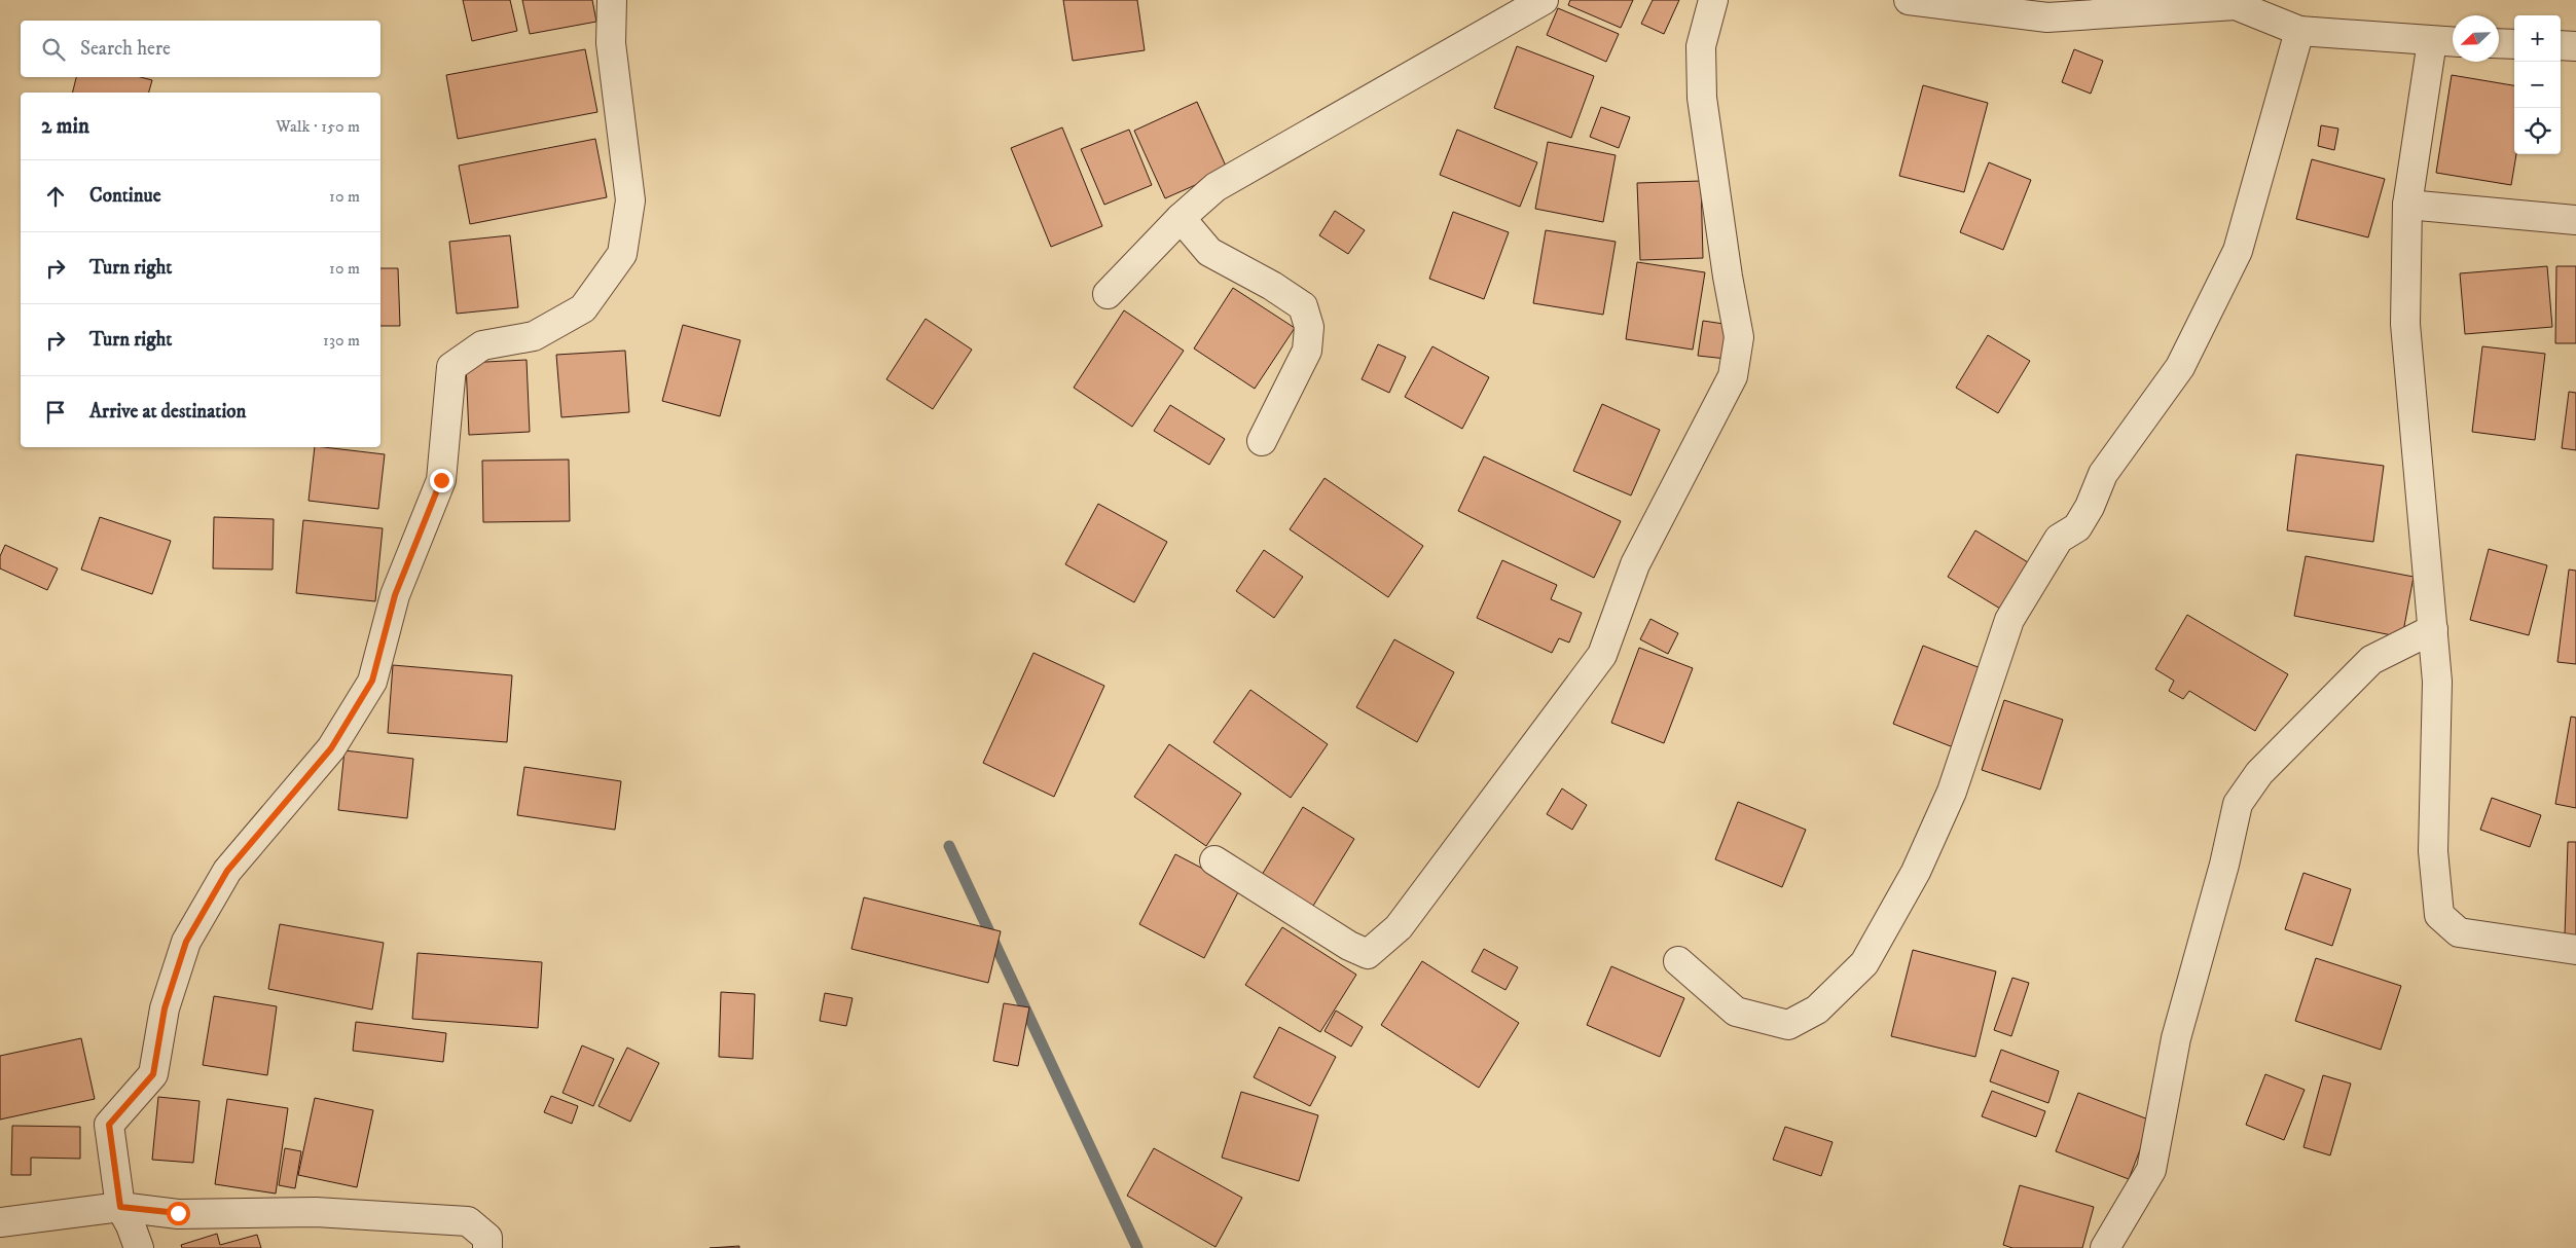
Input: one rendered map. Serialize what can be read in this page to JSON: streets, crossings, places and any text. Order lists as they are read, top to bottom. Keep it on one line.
{"north":"bottom left","page":{"map_buttons":["+","−"],"search":"Search here","heading":["2 min","Walk · 150 m"],"list":[["Continue","10 m"],["Turn right","10 m"],["Turn right","130 m"],"Arrive at destination"]}}
